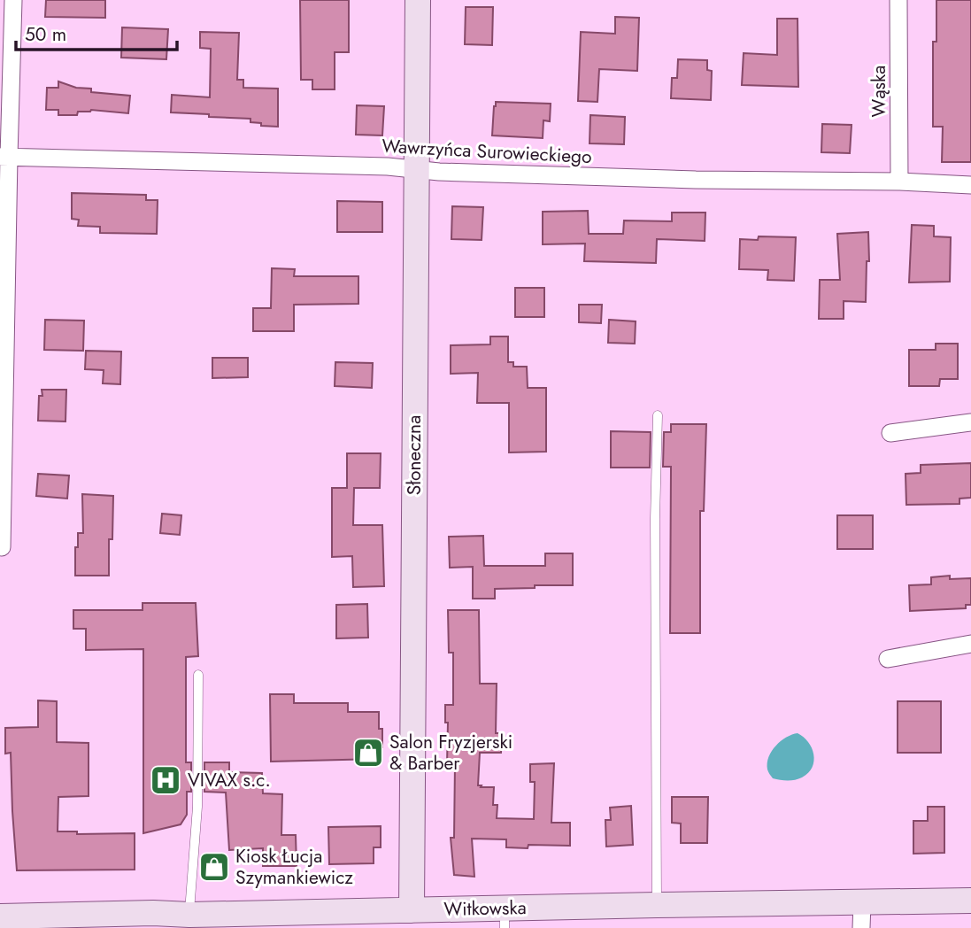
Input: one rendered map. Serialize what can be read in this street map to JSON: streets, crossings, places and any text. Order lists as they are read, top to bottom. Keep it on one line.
{"streets":{"street":["Wąska","Wawrzyńca Surowieckiego","Słoneczna","Witkowska"]},"crossings":[["Wąska","Wawrzyńca Surowieckiego"],["Wawrzyńca Surowieckiego","Słoneczna"],["Słoneczna","Witkowska"]],"places":{"shop":["Salon Fryzjerski & Barber","Kiosk Łucja Szymankiewicz"],"hospital":["VIVAX s.c."]},"scale_bar":"50 m"}
